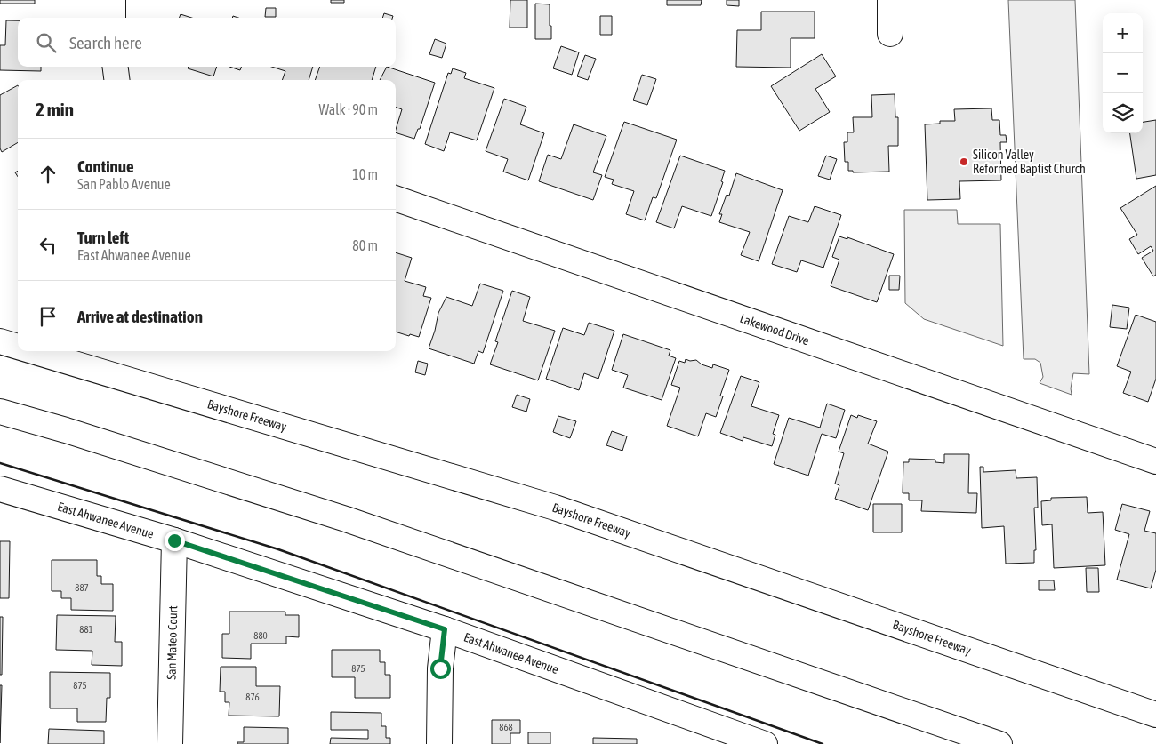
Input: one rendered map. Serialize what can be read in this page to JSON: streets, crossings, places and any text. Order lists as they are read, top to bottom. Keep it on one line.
{"streets":{"main road":["Lakewood Drive","Bayshore Freeway","East Ahwanee Avenue","San Mateo Court"]},"crossings":[["East Ahwanee Avenue","San Mateo Court"]],"places":["Silicon Valley Reformed Baptist Church"],"house_numbers":["887","881","880","875","875","876","868"],"page":{"map_buttons":["+","−"],"search":"Search here","heading":["2 min","Walk · 90 m"],"list":[["Continue","San Pablo Avenue","10 m"],["Turn left","East Ahwanee Avenue","80 m"],"Arrive at destination"]}}
